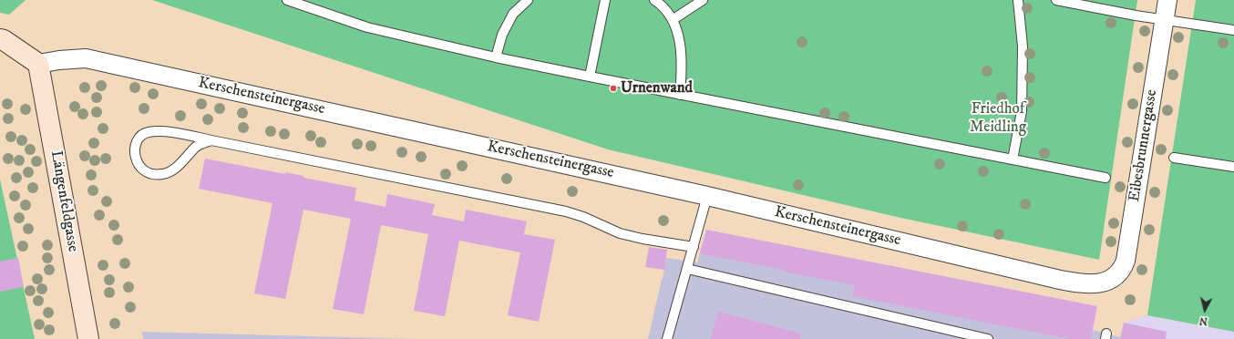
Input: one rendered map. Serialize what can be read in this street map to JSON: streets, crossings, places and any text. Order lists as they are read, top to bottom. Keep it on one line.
{"streets":{"street":["Kerschensteinergasse","Eibesbrunnergasse","Längenfeldgasse"]},"crossings":[["Kerschensteinergasse","Eibesbrunnergasse"],["Kerschensteinergasse","Längenfeldgasse"]],"parks":["Friedhof Meidling"],"places":["Urnenwand"],"north":"bottom"}
